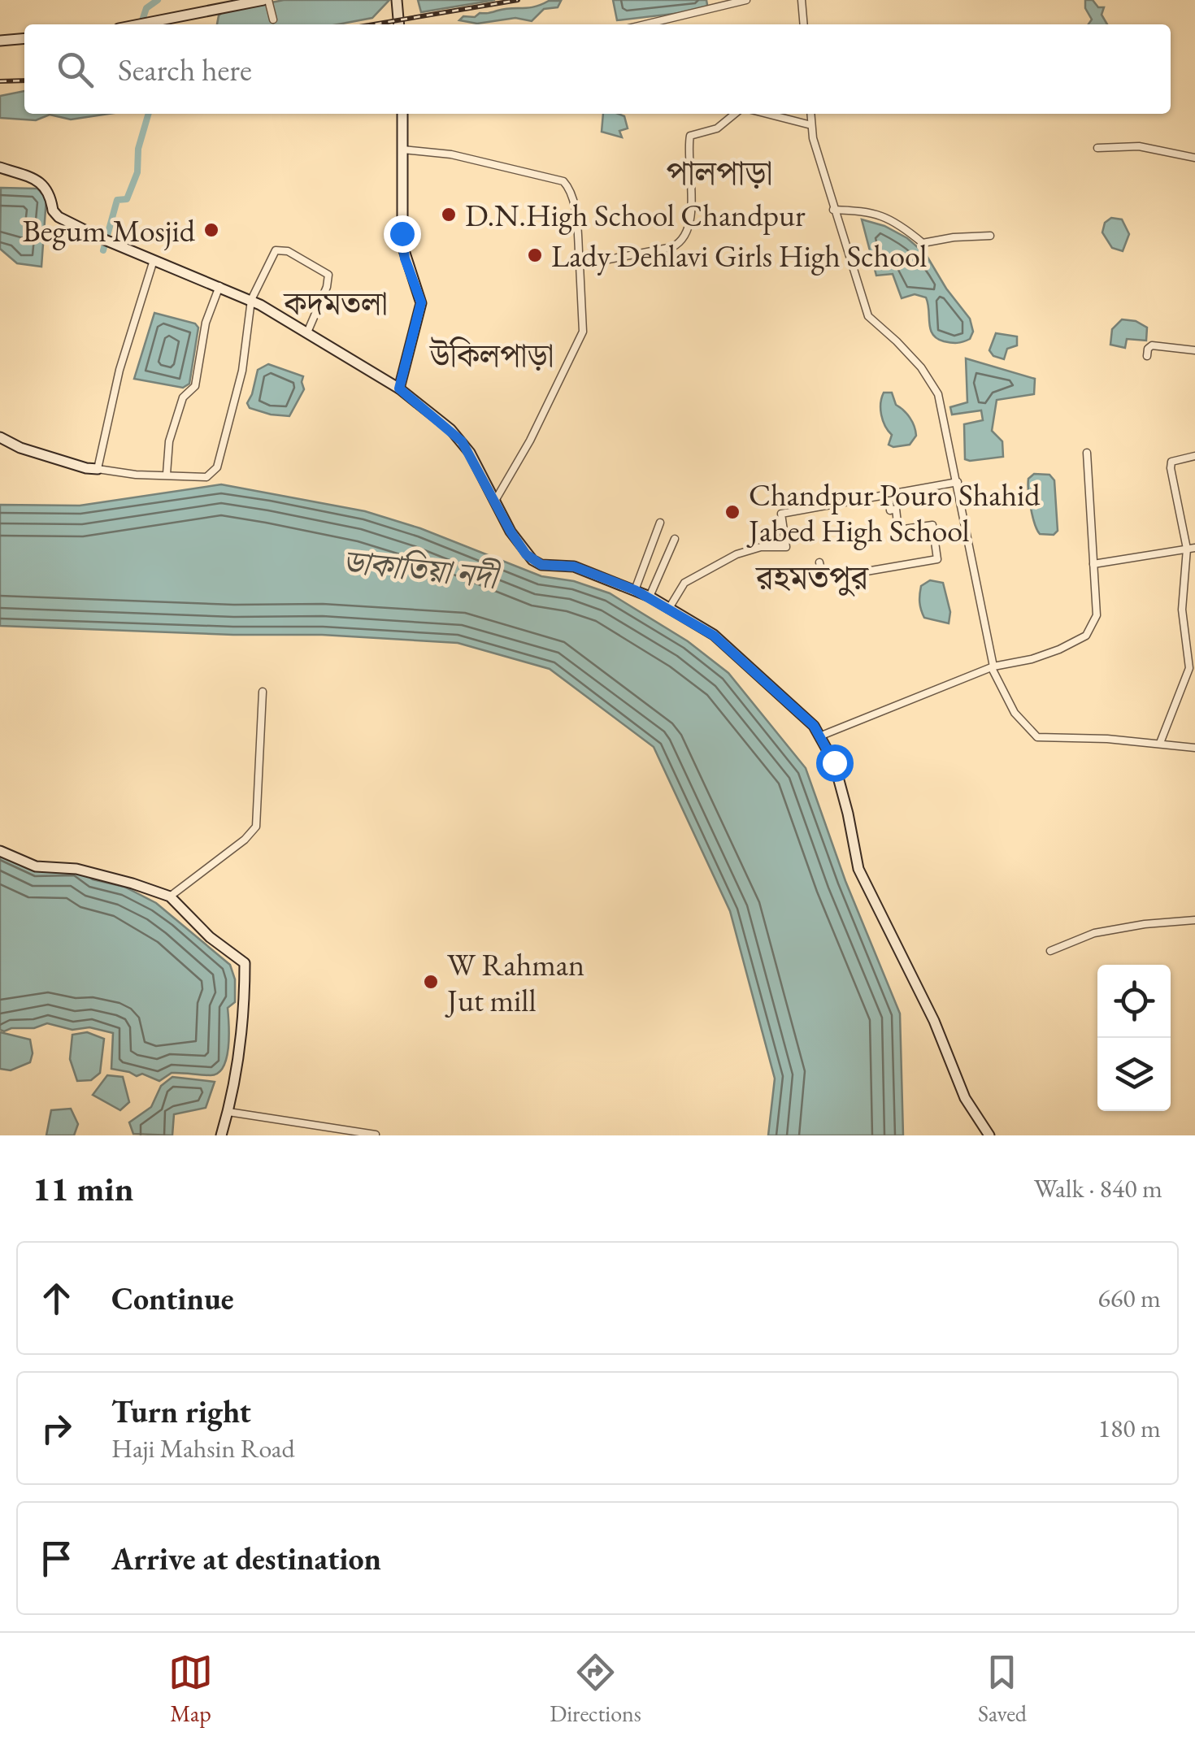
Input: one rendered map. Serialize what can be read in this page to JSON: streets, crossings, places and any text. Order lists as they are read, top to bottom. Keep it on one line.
{"districts":["পালপাড়া","কদমতলা","উকিলপাড়া","রহমতপুর"],"water":["ডাকাতিয়া নদী"],"places":["D.N.High School Chandpur","Begum Mosjid","Lady Dehlavi Girls High School","Chandpur Pouro Shahid Jabed High School","W Rahman Jut mill"],"page":{"search":"Search here","heading":["11 min","Walk · 840 m"],"list":[["Continue","660 m"],["Turn right","Haji Mahsin Road","180 m"],"Arrive at destination"],"nav":["Map","Directions","Saved"]}}
